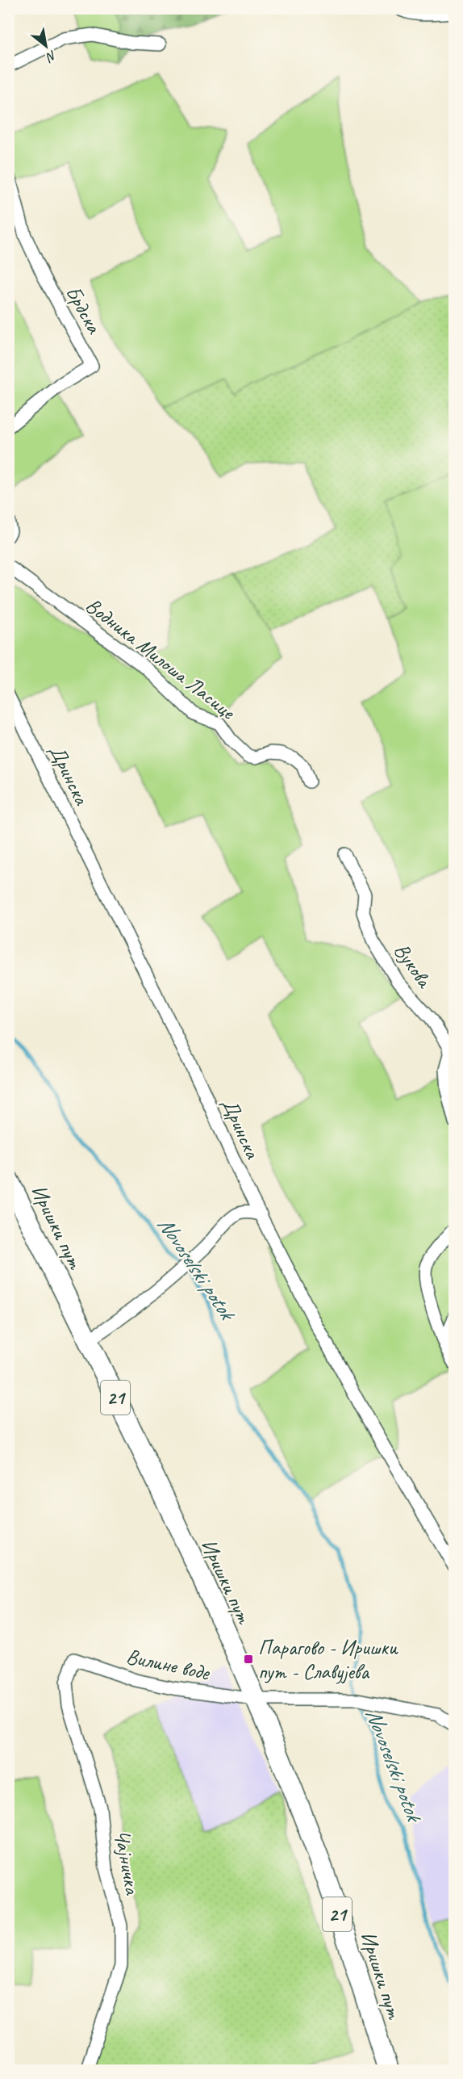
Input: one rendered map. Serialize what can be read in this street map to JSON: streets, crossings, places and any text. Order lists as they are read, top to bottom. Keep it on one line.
{"streets":{"main road":["Иришки пут","21"],"street":["Брдска","Водника Милоша Ласице","Дринска","Вукова","Вилине воде","Чајничка"]},"crossings":[["Иришки пут","Вилине воде"],["Вилине воде","Чајничка"]],"water":["Novoselski potok"],"places":{"transit":["Парагово - Иришки пут - Славујева"]},"north":"bottom right"}
